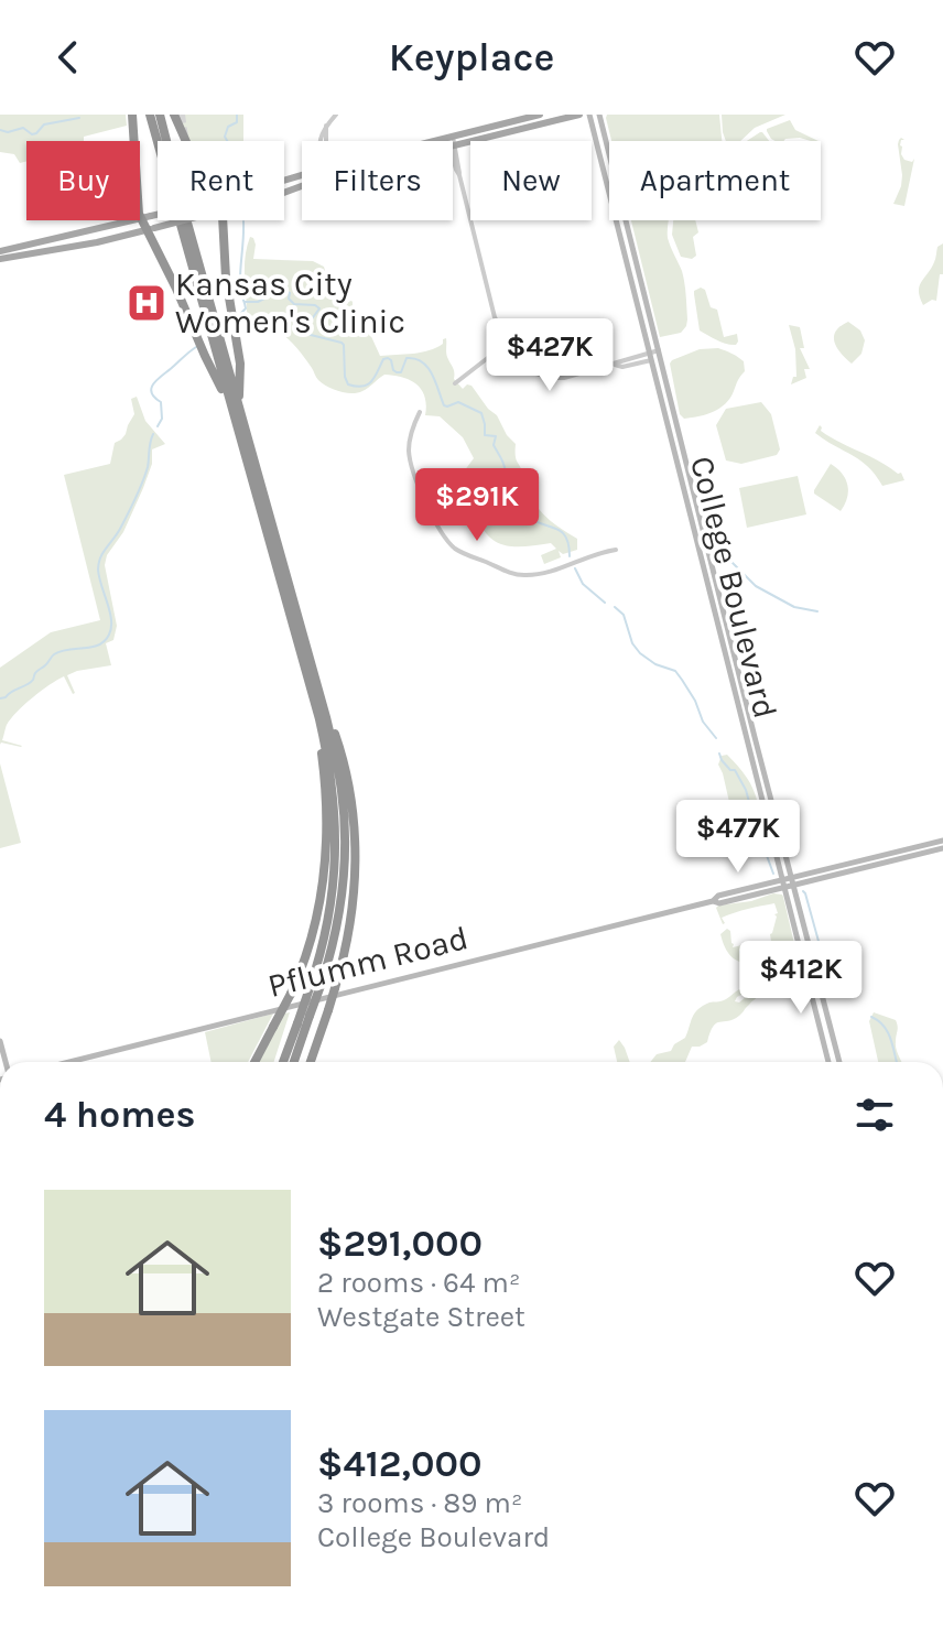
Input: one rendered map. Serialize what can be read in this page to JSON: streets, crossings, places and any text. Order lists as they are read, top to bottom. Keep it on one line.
{"streets":{"main road":["College Boulevard","Pflumm Road"]},"crossings":[["College Boulevard","Pflumm Road"]],"places":{"hospital":["Kansas City Women's Clinic"]},"page":{"header":"Keyplace","chip":["Buy","Rent","Filters","New","Apartment"],"price":["$427K","$291K","$477K","$412K"],"heading":"4 homes","list":[{"name":"$291,000","note":"2 rooms · 64 m² · Westgate Street"},{"name":"$412,000","note":"3 rooms · 89 m² · College Boulevard"}]}}
